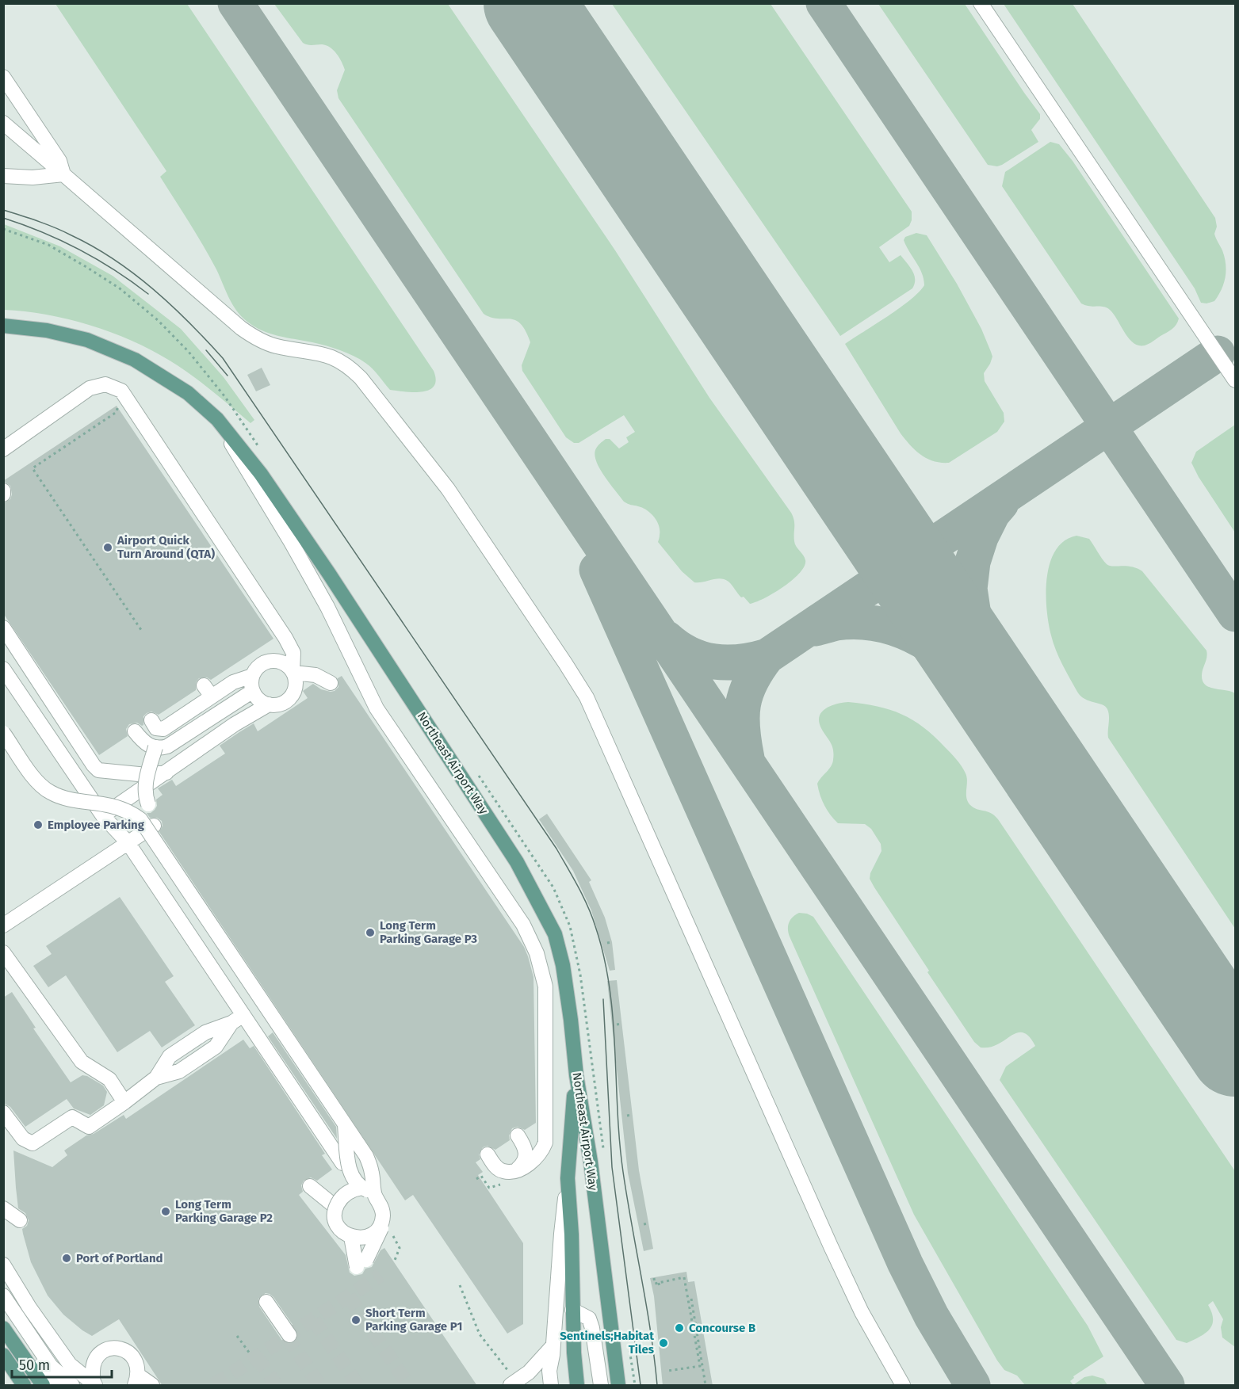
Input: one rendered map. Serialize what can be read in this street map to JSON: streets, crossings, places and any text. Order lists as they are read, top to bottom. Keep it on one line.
{"streets":{"main road":["Northeast Airport Way"]},"places":["Airport Quick Turn Around (QTA)","Employee Parking","Long Term Parking Garage P3","Long Term Parking Garage P2","Port of Portland","Short Term Parking Garage P1","Concourse B","Sentinels;Habitat Tiles"],"scale_bar":"50 m"}
